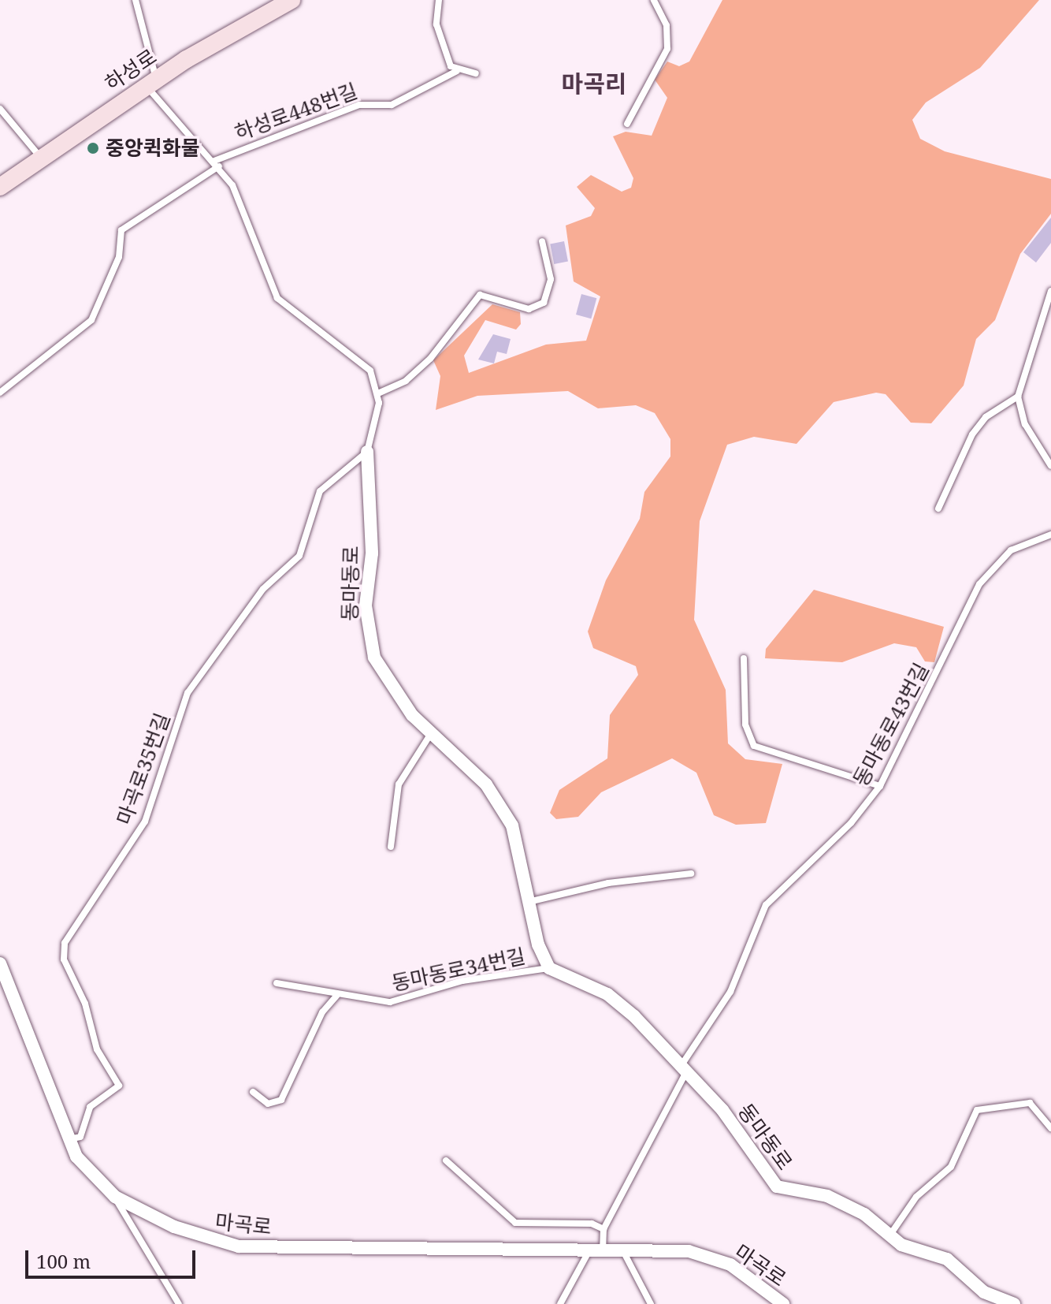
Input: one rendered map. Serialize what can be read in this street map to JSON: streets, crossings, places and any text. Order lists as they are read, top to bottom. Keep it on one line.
{"streets":{"street":["하성로","동마동로","마곡로"],"lane":["하성로448번길","동마동로43번길","마곡로35번길","동마동로34번길"]},"crossings":[["하성로","하성로448번길"],["동마동로","동마동로43번길"],["동마동로","마곡로35번길"],["동마동로","동마동로34번길"],["마곡로35번길","마곡로"]],"districts":["마곡리"],"places":["중앙퀵화물"],"scale_bar":"100 m"}
